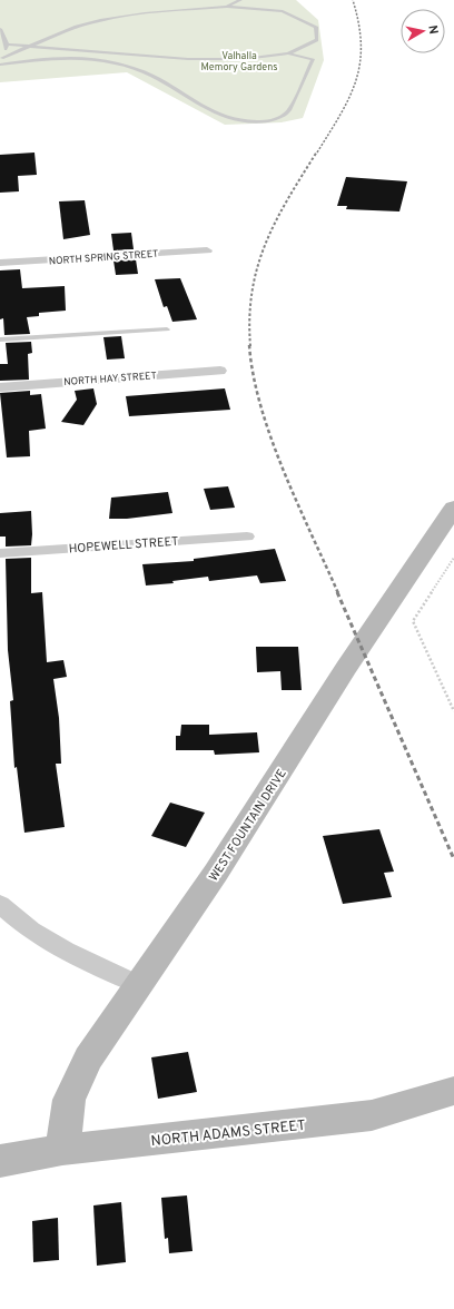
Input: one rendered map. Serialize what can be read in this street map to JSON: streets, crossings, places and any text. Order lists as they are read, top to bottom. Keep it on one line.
{"streets":{"street":["NORTH SPRING STREET","NORTH HAY STREET","HOPEWELL STREET","WEST FOUNTAIN DRIVE","NORTH ADAMS STREET"]},"crossings":[["WEST FOUNTAIN DRIVE","NORTH ADAMS STREET"]],"parks":["Valhalla Memory Gardens"],"north":"right"}
